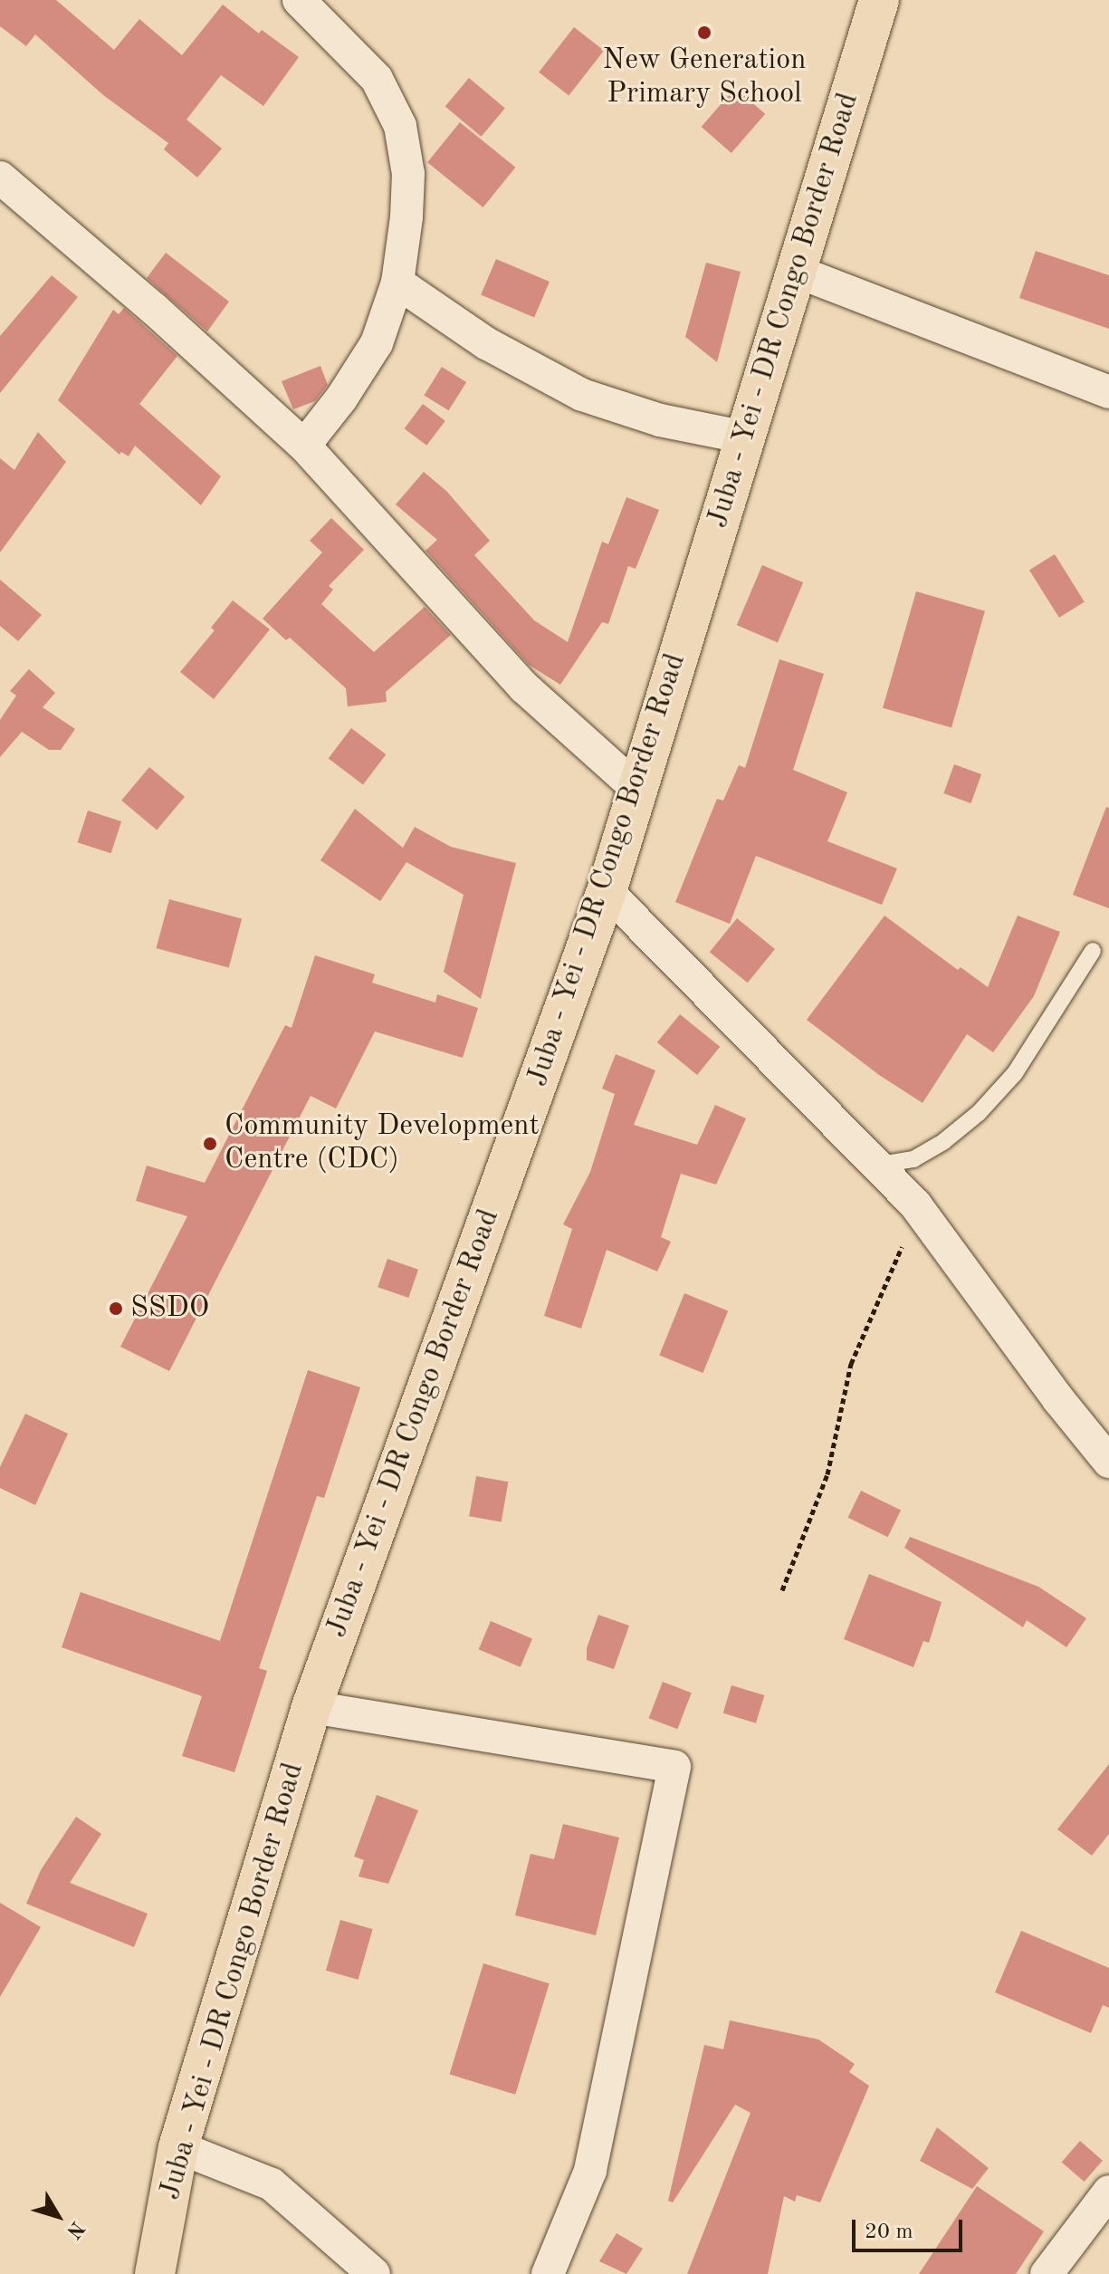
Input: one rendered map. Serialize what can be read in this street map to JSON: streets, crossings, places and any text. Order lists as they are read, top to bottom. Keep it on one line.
{"streets":{"main road":["Juba - Yei - DR Congo Border Road"]},"places":["New Generation Primary School","Community Development Centre (CDC)","SSDO"],"scale_bar":"20 m","north":"bottom right"}
